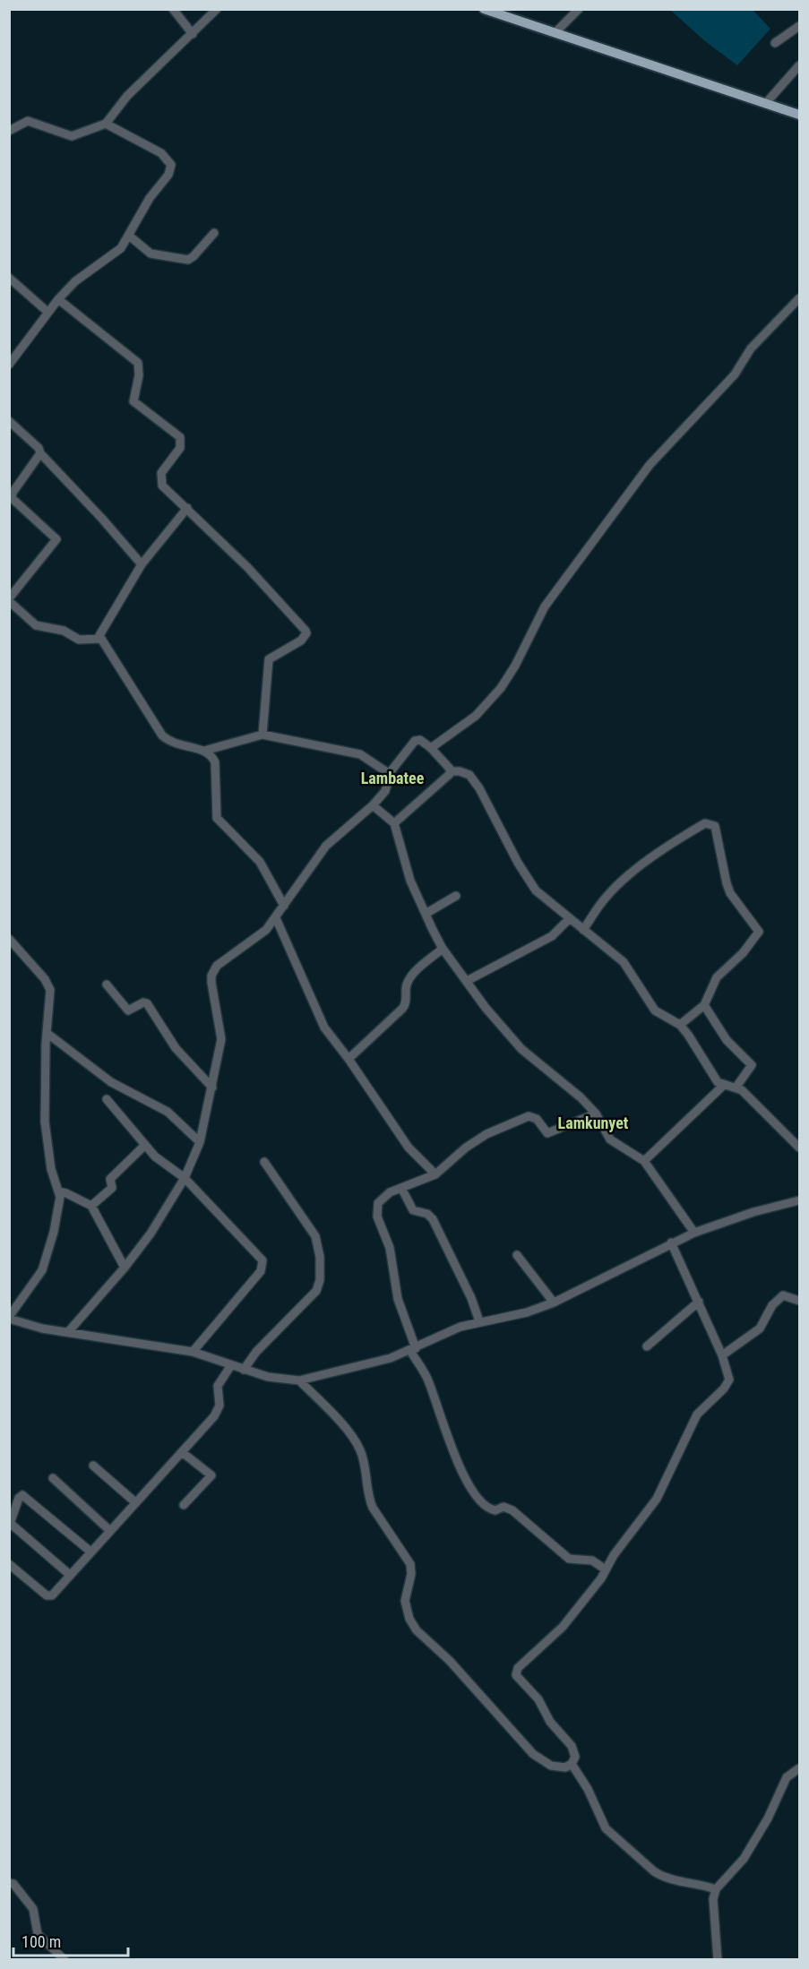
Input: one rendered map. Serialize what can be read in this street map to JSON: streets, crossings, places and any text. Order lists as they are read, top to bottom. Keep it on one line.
{"districts":["Lambatee","Lamkunyet"],"scale_bar":"100 m"}
